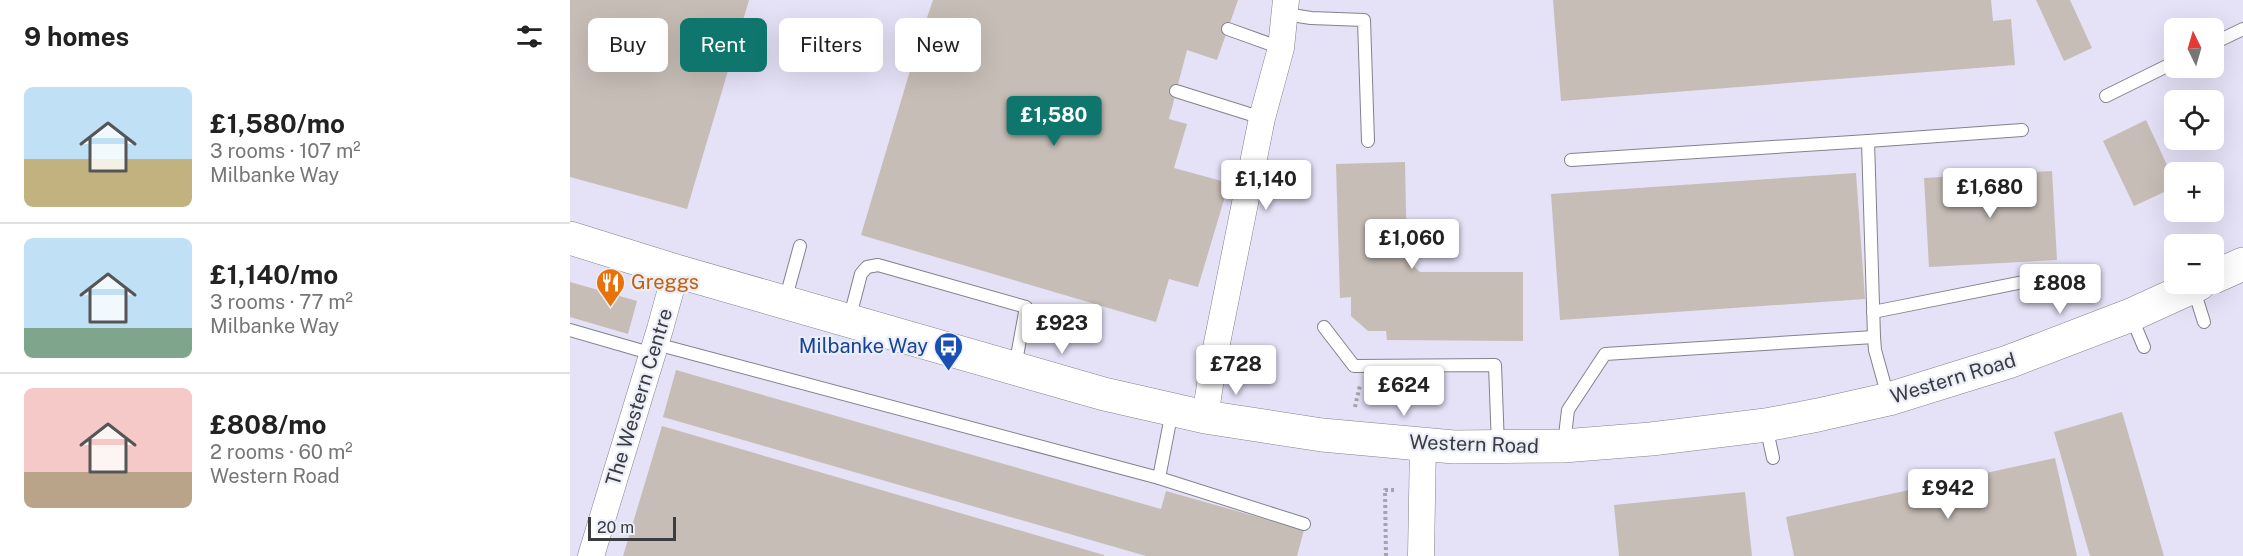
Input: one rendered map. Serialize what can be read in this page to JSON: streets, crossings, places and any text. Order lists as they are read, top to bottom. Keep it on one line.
{"streets":{"street":["Western Road","The Western Centre"]},"crossings":[["Western Road","The Western Centre"]],"places":{"restaurant":["Greggs"],"bus stop":["Milbanke Way"]},"scale_bar":"20 m","north":"top","page":{"heading":"9 homes","map_buttons":["+","−"],"chip":["Buy","Rent","Filters","New"],"list":[{"name":"£1,580/mo","note":"3 rooms · 107 m² · Milbanke Way"},{"name":"£1,140/mo","note":"3 rooms · 77 m² · Milbanke Way"},{"name":"£808/mo","note":"2 rooms · 60 m² · Western Road"}],"price":["£1,580","£1,140","£1,680","£1,060","£808","£923","£728","£624","£942"],"scale":"20 m"}}
